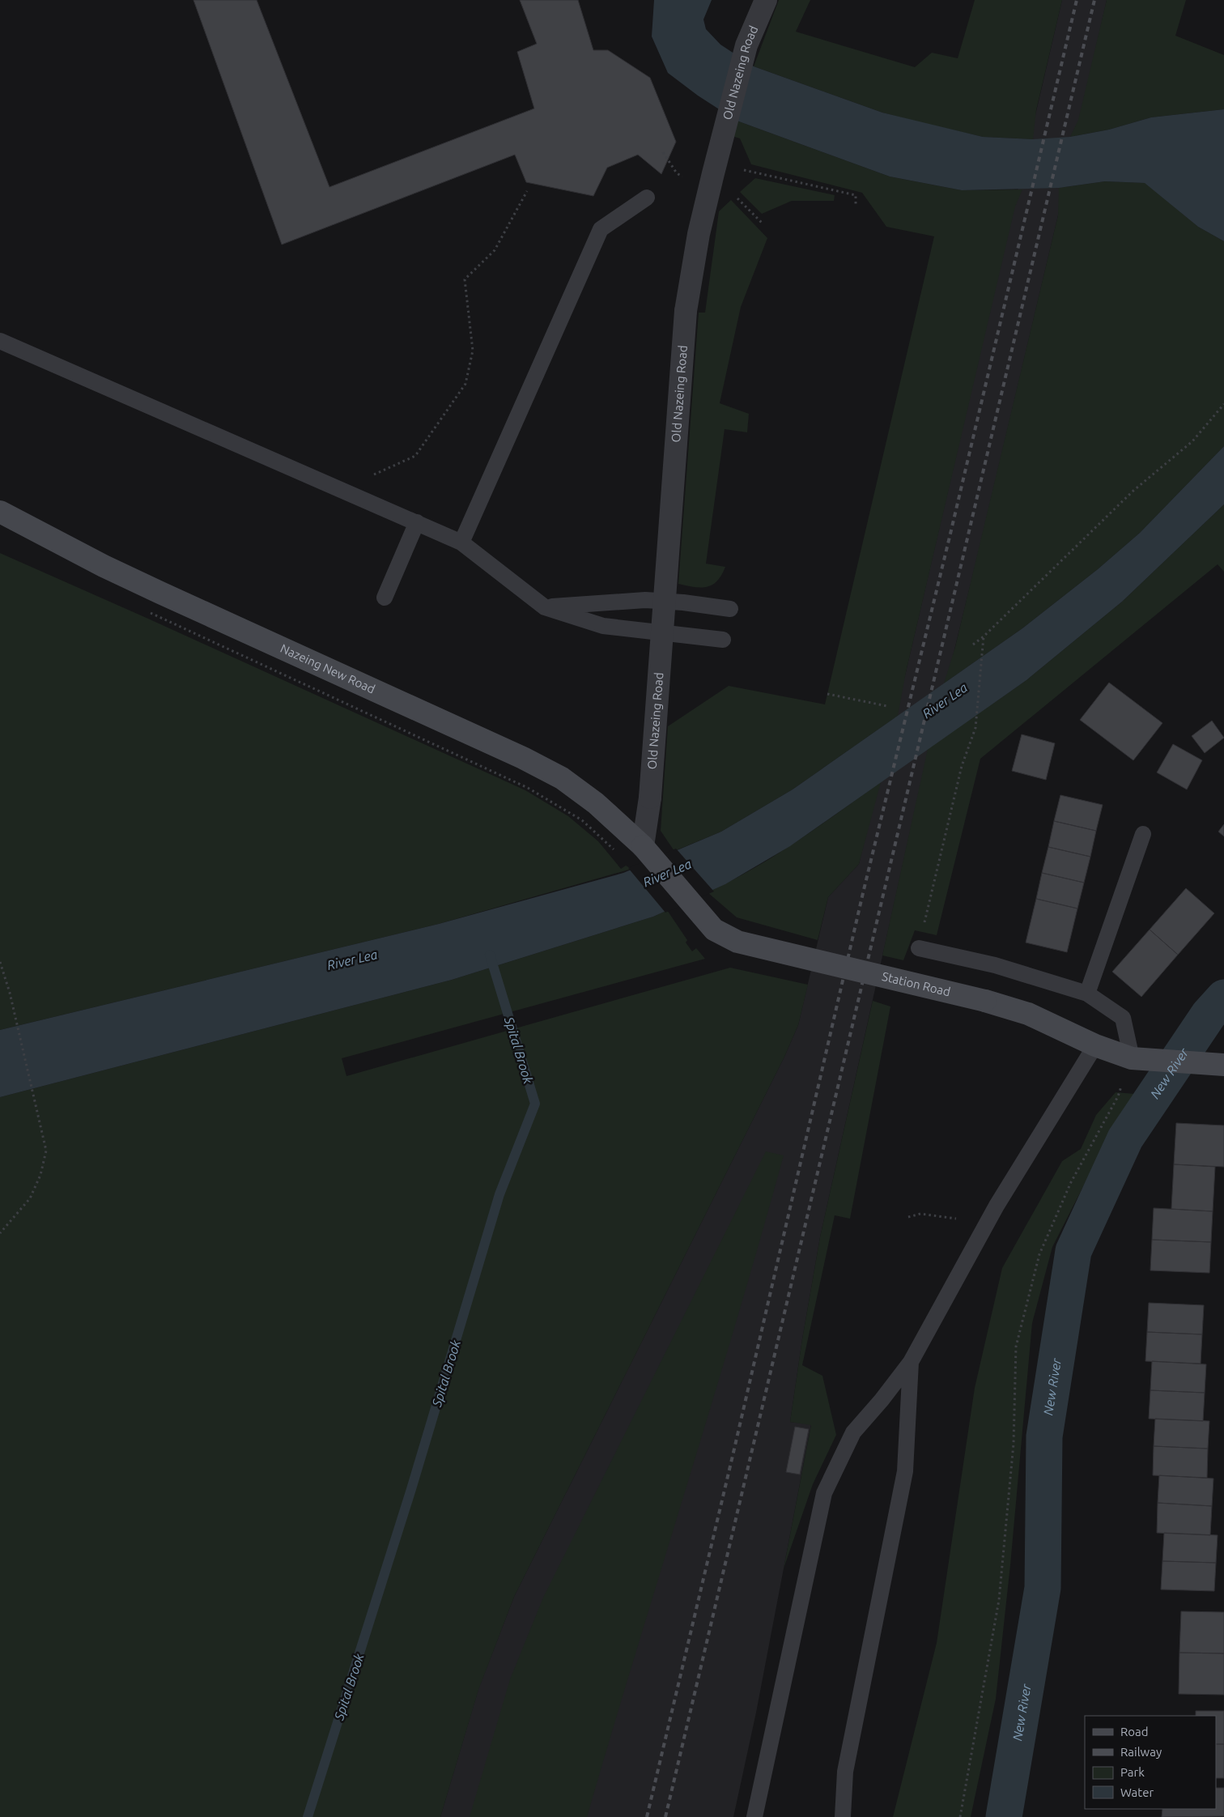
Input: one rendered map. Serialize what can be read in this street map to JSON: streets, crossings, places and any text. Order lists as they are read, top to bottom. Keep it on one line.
{"streets":{"main road":["Nazeing New Road","Station Road"],"street":["Old Nazeing Road"]},"crossings":[["Old Nazeing Road","Nazeing New Road"],["Old Nazeing Road","Station Road"],["Nazeing New Road","Station Road"]],"water":["River Lea","Spital Brook","New River"],"legend":["Road","Railway","Park","Water"]}
